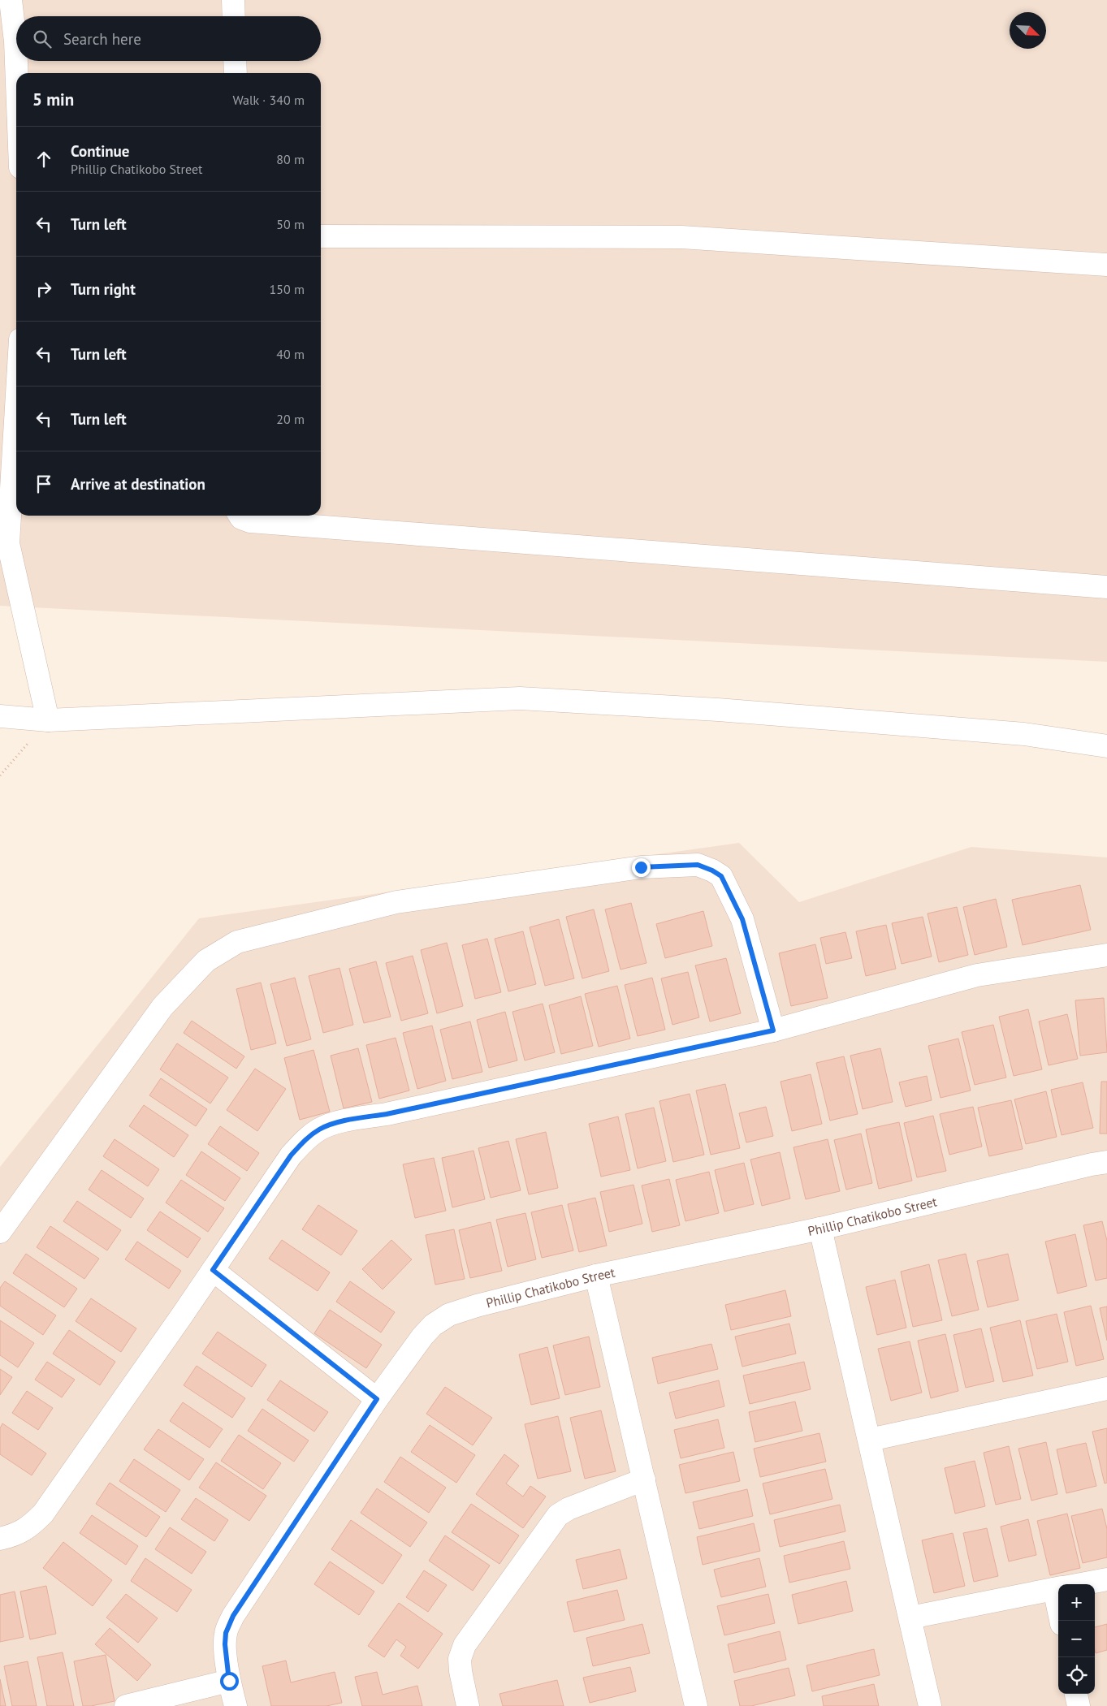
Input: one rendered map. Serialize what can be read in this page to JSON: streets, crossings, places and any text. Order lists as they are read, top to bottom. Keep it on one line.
{"streets":{"street":["Phillip Chatikobo Street"]},"north":"bottom right","page":{"search":"Search here","heading":["5 min","Walk · 340 m"],"list":[["Continue","Phillip Chatikobo Street","80 m"],["Turn left","50 m"],["Turn right","150 m"],["Turn left","40 m"],["Turn left","20 m"],"Arrive at destination"],"map_buttons":["+","−"]}}
